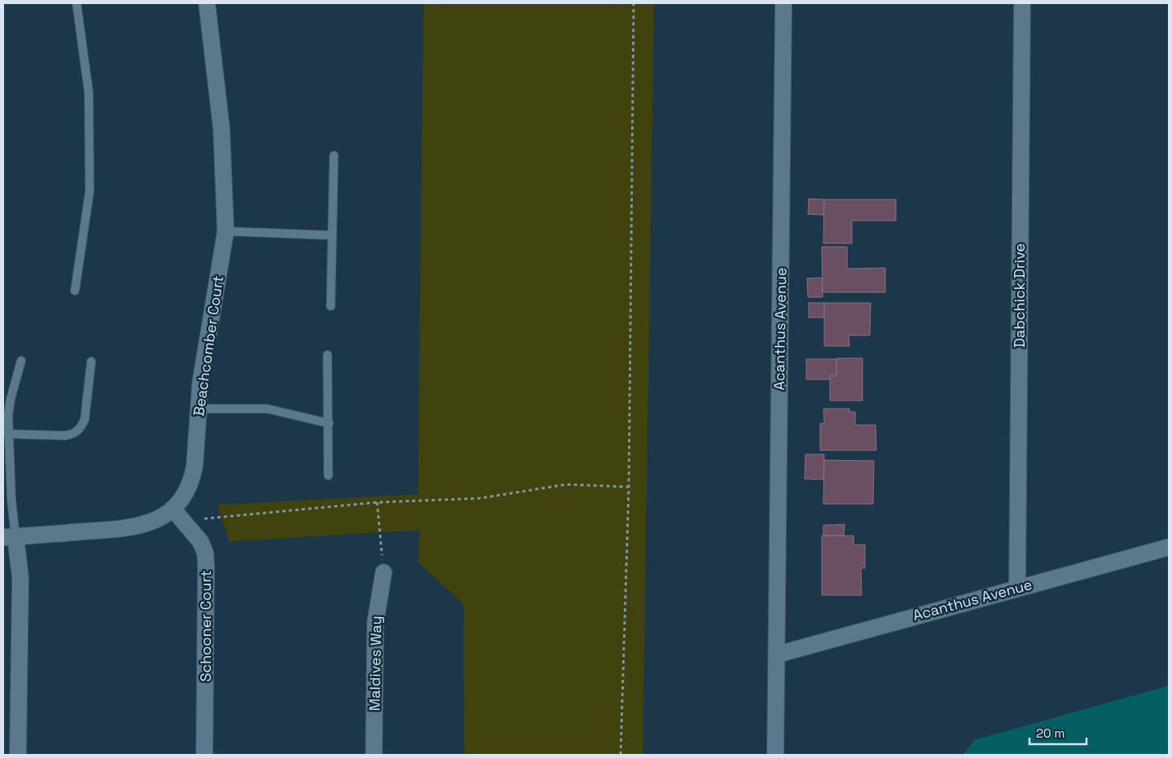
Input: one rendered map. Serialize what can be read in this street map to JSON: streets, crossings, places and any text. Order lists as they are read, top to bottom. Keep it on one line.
{"streets":{"street":["Dabchick Drive","Acanthus Avenue","Beachcomber Court","Schooner Court","Maldives Way"]},"crossings":[["Dabchick Drive","Acanthus Avenue"],["Beachcomber Court","Schooner Court"]],"scale_bar":"20 m"}
